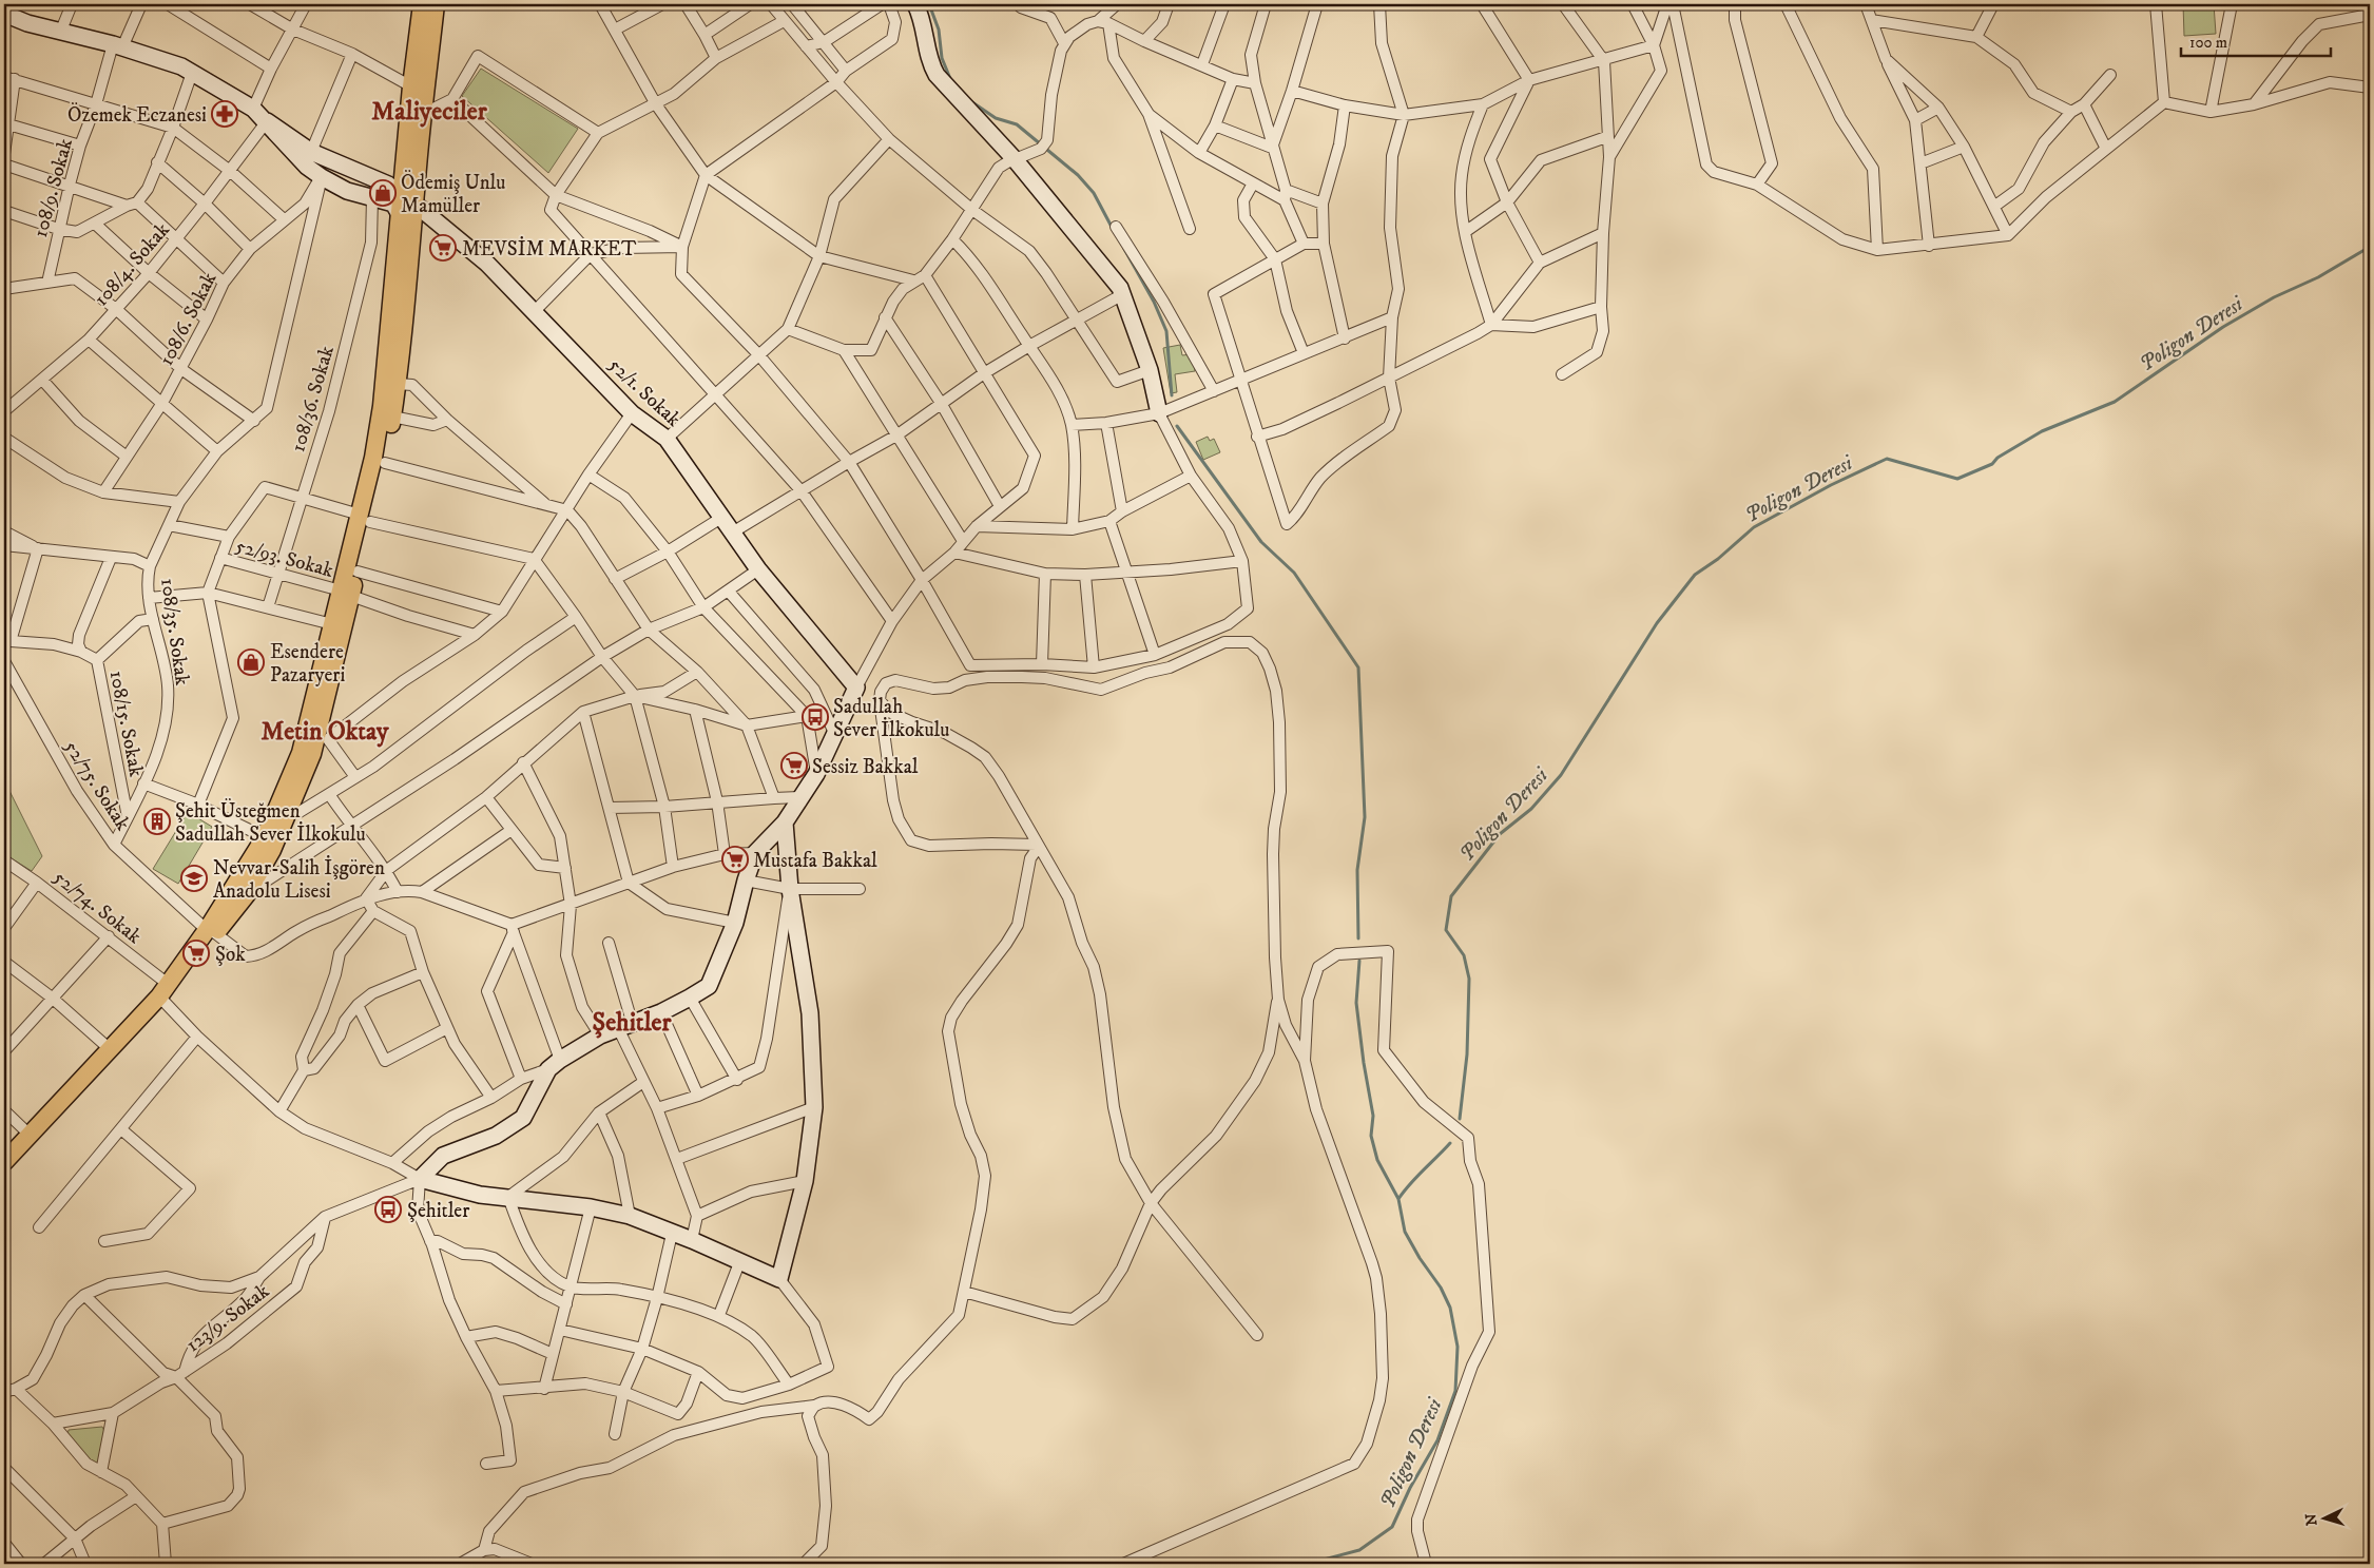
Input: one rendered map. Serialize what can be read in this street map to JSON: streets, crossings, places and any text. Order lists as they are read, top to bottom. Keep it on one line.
{"streets":{"street":["108/9. Sokak","108/4. Sokak","108/6. Sokak","52/1. Sokak","108/36. Sokak","52/93. Sokak","108/35. Sokak","108/15. Sokak","52/75. Sokak","52/74. Sokak","123/9. Sokak"]},"crossings":[["108/6. Sokak","108/35. Sokak"],["108/36. Sokak","52/93. Sokak"],["108/35. Sokak","108/15. Sokak"],["108/35. Sokak","52/75. Sokak"]],"districts":["Maliyeciler","Metin Oktay","Şehitler"],"water":["Poligon Deresi"],"places":{"pharmacy":["Özemek Eczanesi"],"shop":["Ödemiş Unlu Mamüller","Esendere Pazaryeri"],"supermarket":["MEVSİM MARKET","Sessiz Bakkal","Mustafa Bakkal","Şok"],"bus stop":["Sadullah Sever İlkokulu","Şehitler"],"building":["Şehit Üsteğmen Sadullah Sever İlkokulu"],"school or university":["Nevvar-Salih İşgören Anadolu Lisesi"]},"scale_bar":"100 m","north":"left"}
